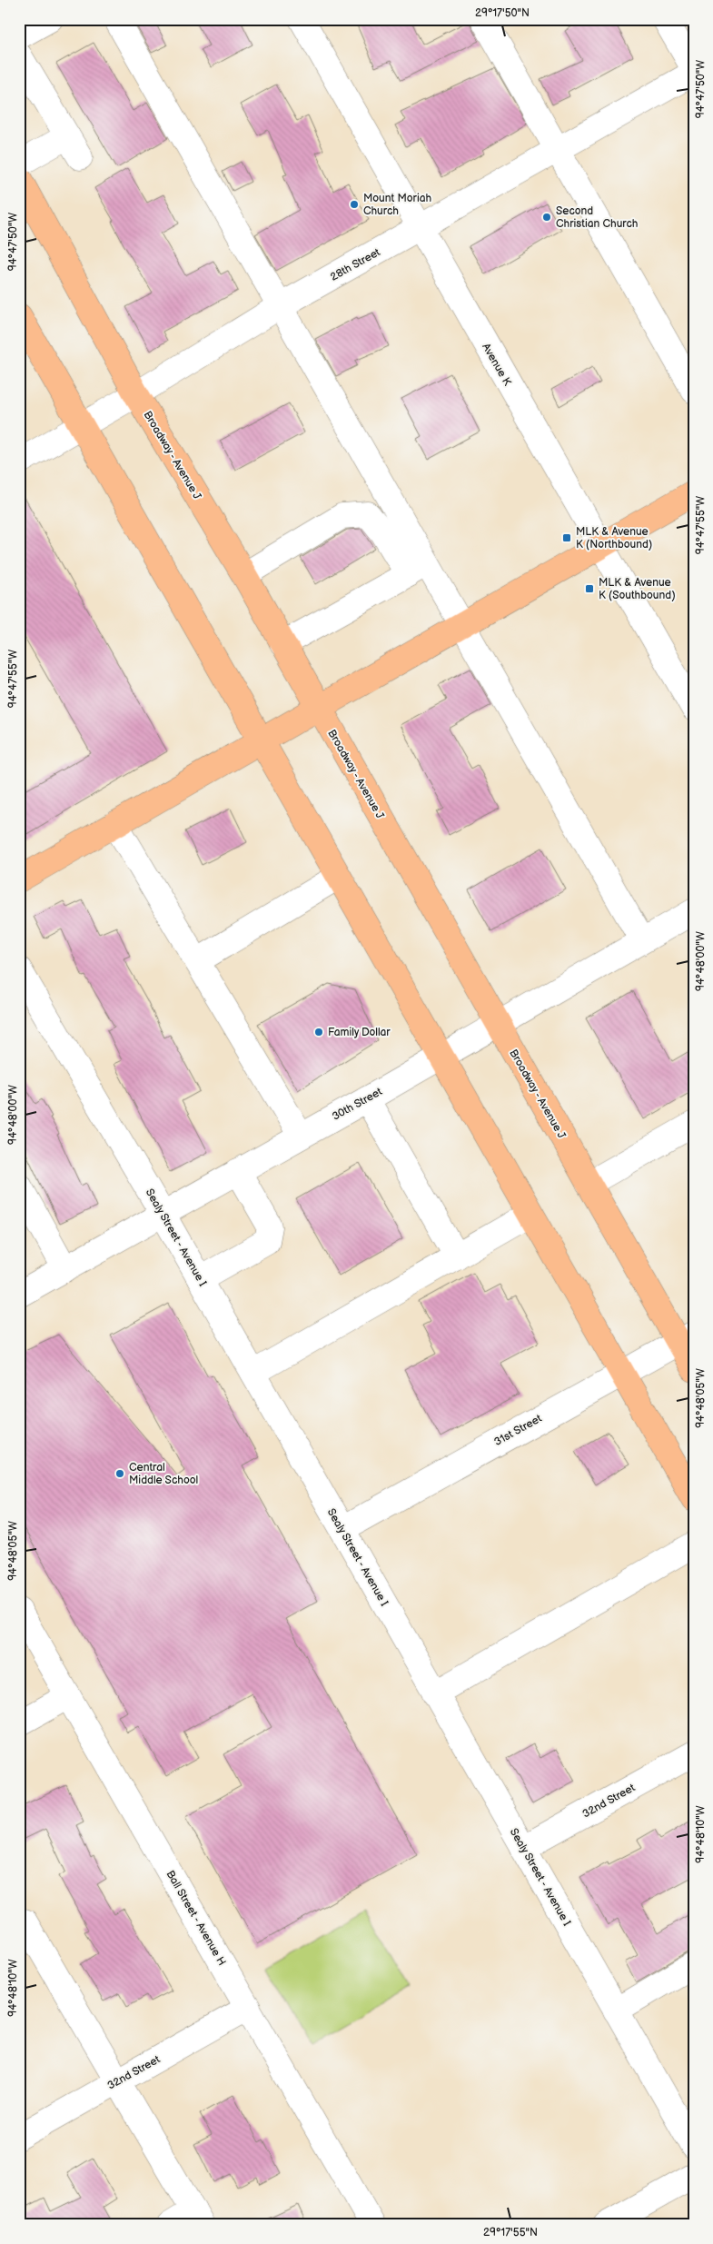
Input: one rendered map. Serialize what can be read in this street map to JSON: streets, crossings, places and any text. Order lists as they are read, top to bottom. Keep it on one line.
{"streets":{"main road":["Broadway - Avenue J"],"street":["28th Street","Avenue K","30th Street","Sealy Street - Avenue I","31st Street","32nd Street","Ball Street - Avenue H"]},"crossings":[["28th Street","Avenue K"],["28th Street","Broadway - Avenue J"],["Broadway - Avenue J","30th Street"],["Broadway - Avenue J","31st Street"],["30th Street","Sealy Street - Avenue I"],["Sealy Street - Avenue I","31st Street"],["Sealy Street - Avenue I","32nd Street"],["32nd Street","Ball Street - Avenue H"]],"places":{"other":["Mount Moriah Church","Second Christian Church","Family Dollar","Central Middle School"],"transit":["MLK & Avenue K (Northbound)","MLK & Avenue K (Southbound)"]},"coordinates":["29°17'50\"N","94°47'50\"W","94°47'55\"W","94°48'00\"W","94°48'05\"W","94°48'10\"W","29°17'55\"N"]}
